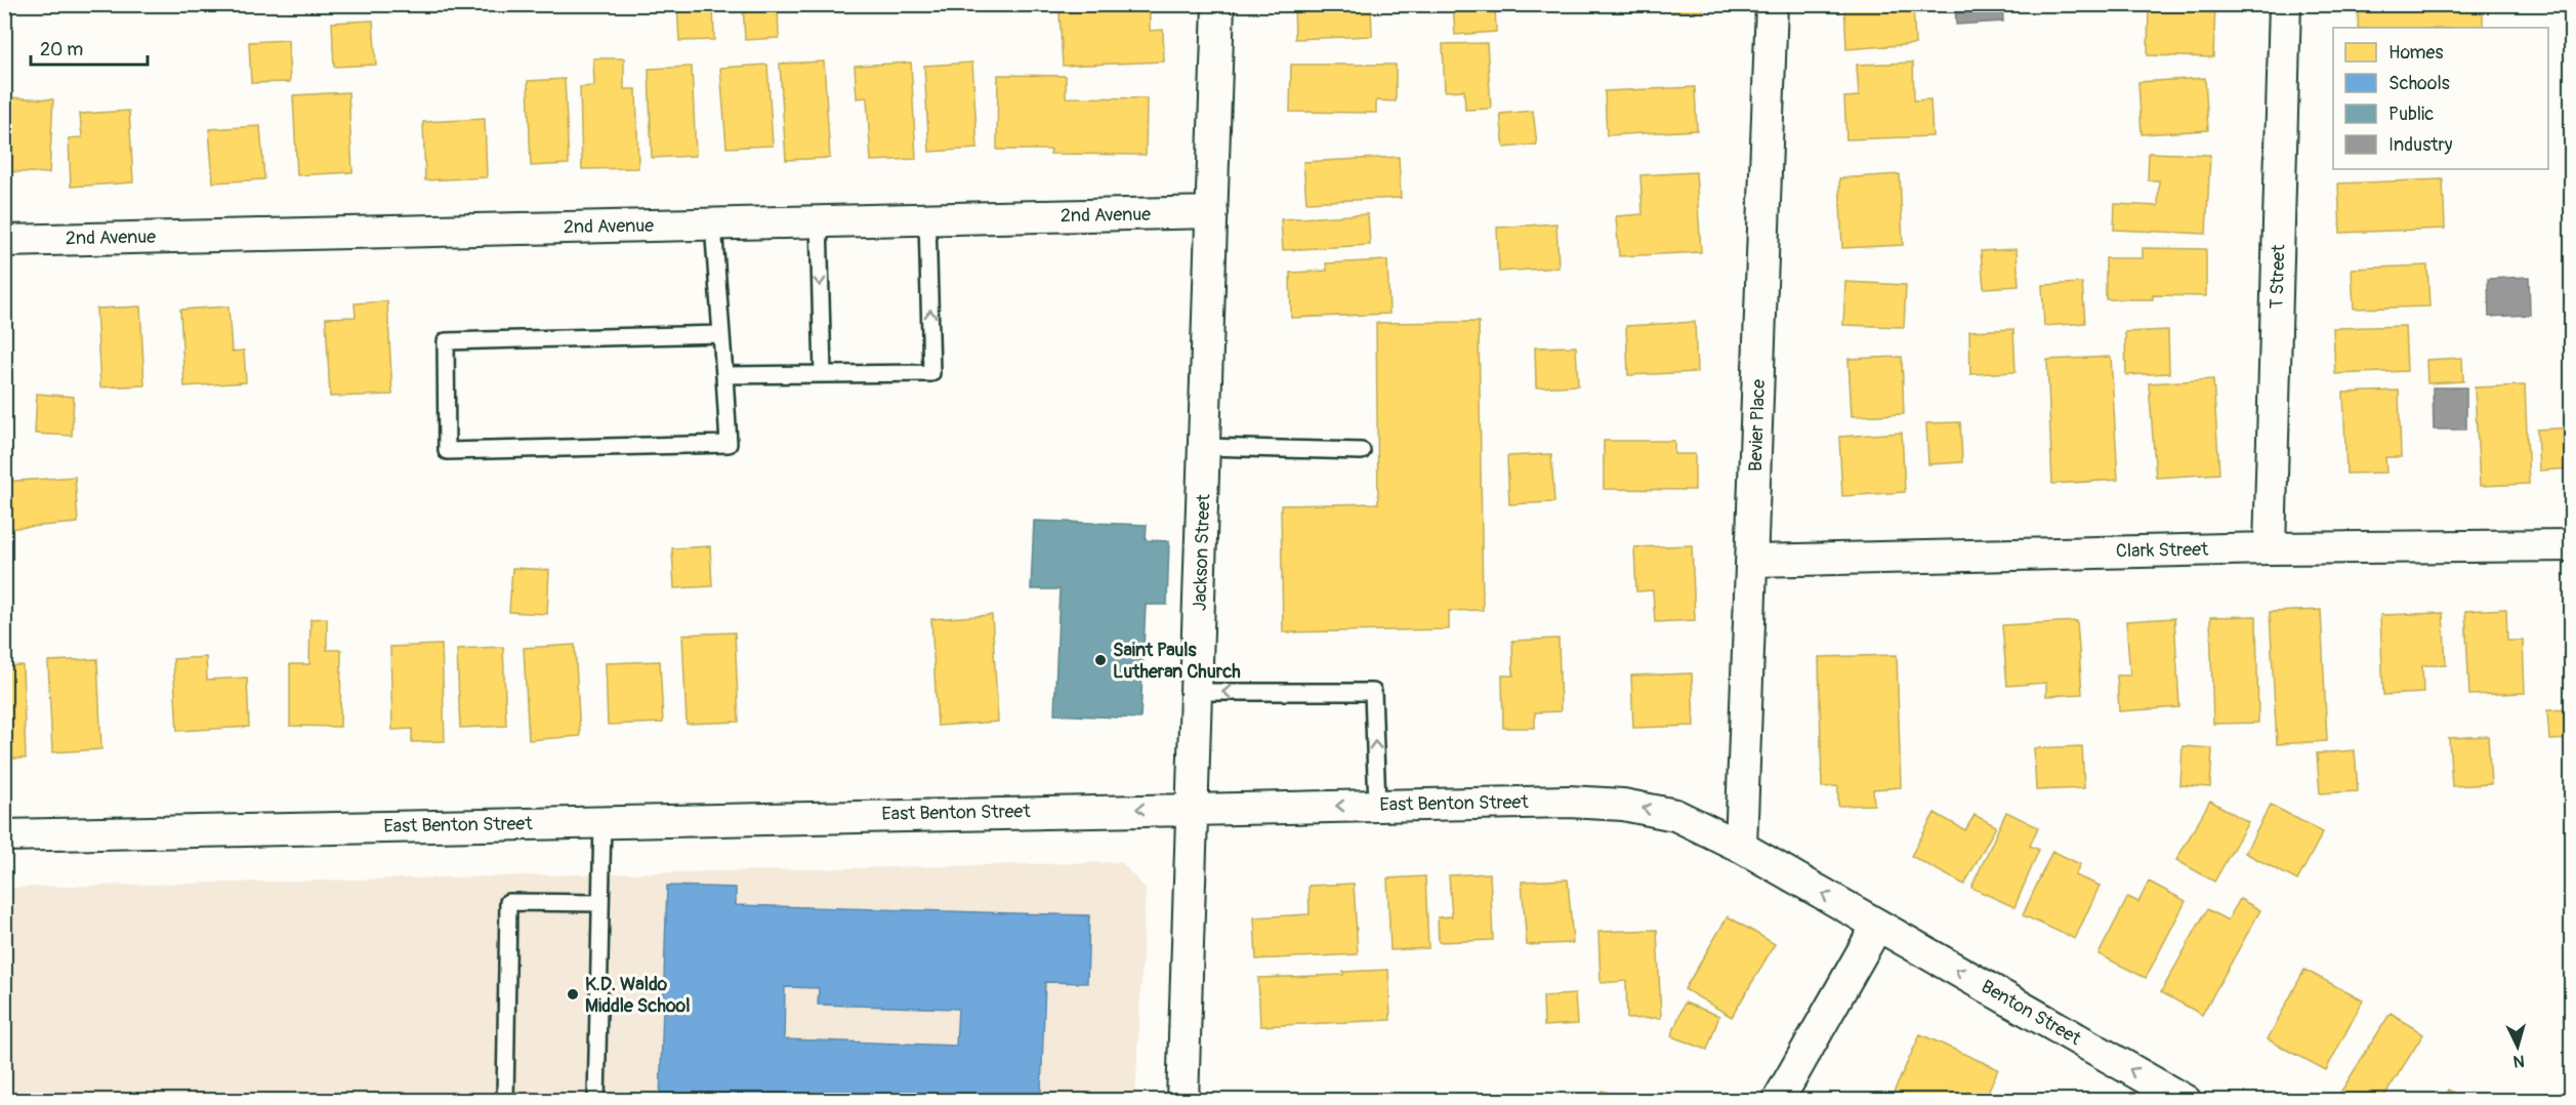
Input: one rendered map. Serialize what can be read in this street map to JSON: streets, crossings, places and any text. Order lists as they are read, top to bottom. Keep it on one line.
{"streets":{"street":["2nd Avenue","T Street","Bevier Place","Clark Street","Jackson Street","East Benton Street","Benton Street"]},"crossings":[["2nd Avenue","Jackson Street"],["T Street","Clark Street"],["Bevier Place","Clark Street"],["Bevier Place","East Benton Street"],["Jackson Street","East Benton Street"],["East Benton Street","Benton Street"]],"one_way":["East Benton Street","Benton Street"],"places":["Saint Pauls Lutheran Church","K.D. Waldo Middle School"],"legend":["Homes","Schools","Public","Industry"],"scale_bar":"20 m","north":"bottom"}
